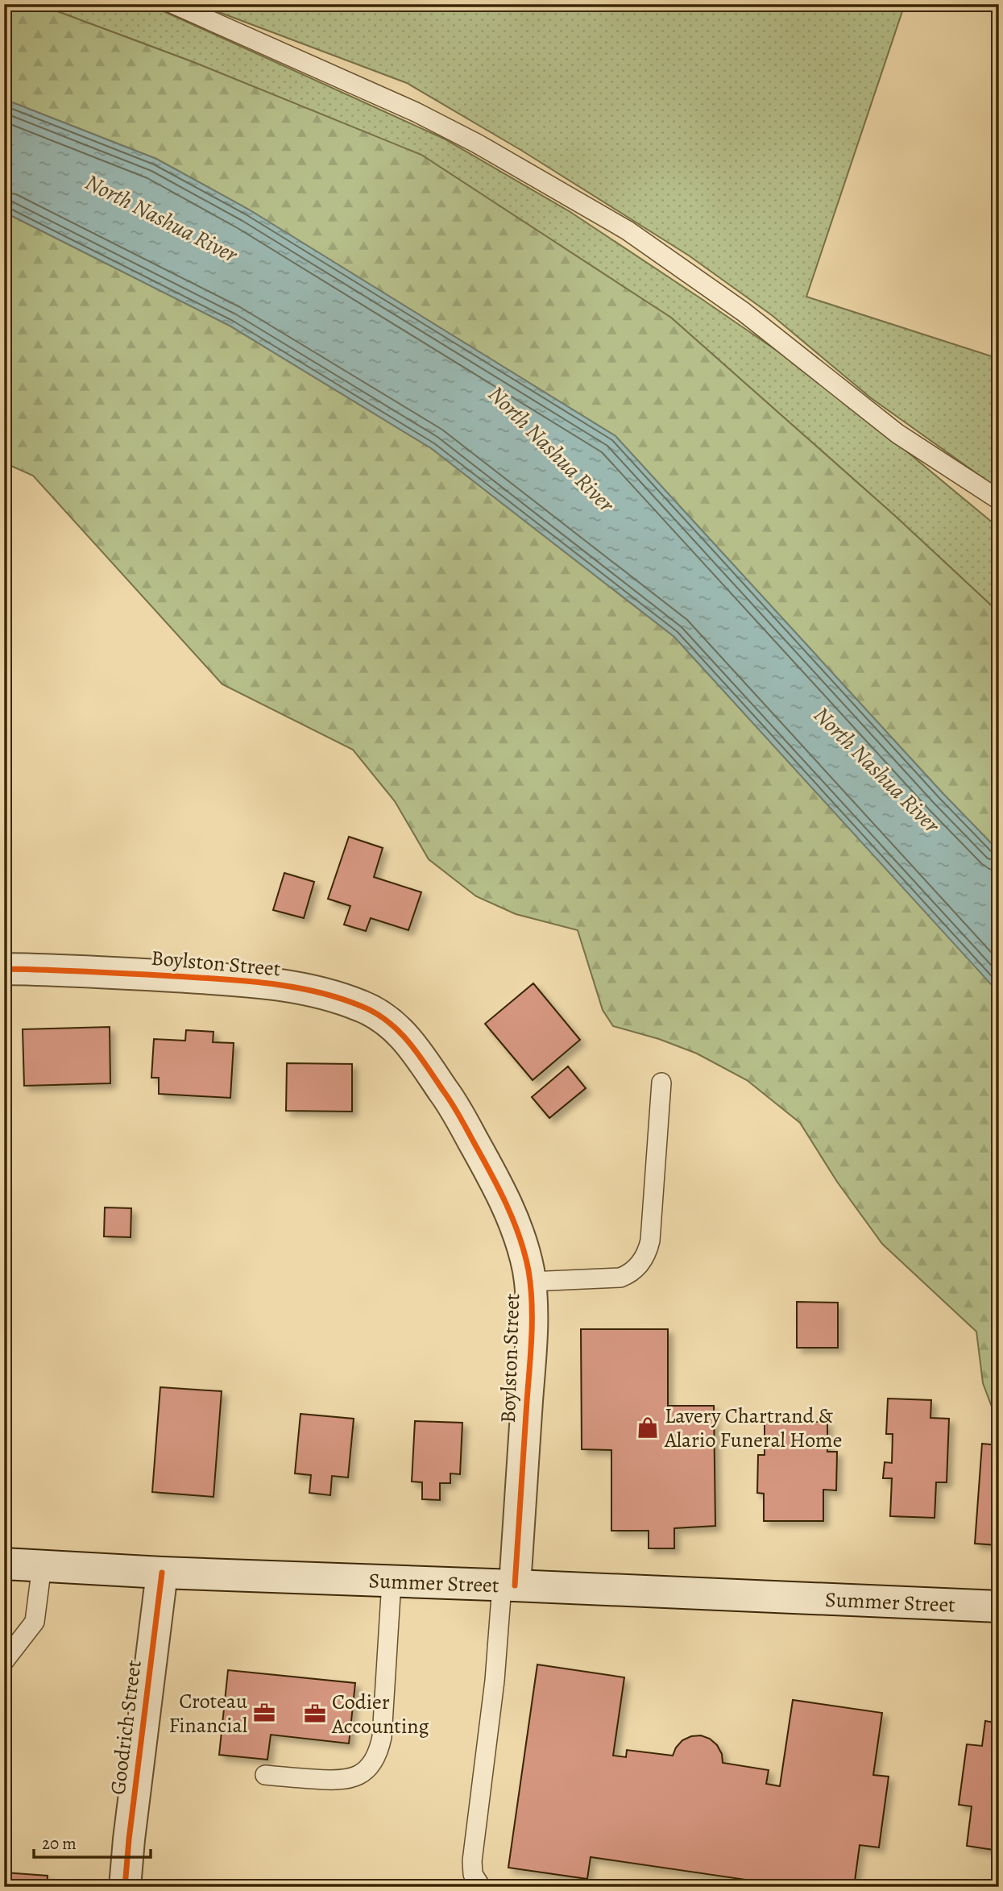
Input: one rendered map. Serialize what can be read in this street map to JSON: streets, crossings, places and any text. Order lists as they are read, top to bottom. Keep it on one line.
{"streets":{"street":["Boylston Street","Summer Street","Goodrich Street"]},"crossings":[["Boylston Street","Summer Street"],["Summer Street","Goodrich Street"]],"water":["North Nashua River"],"places":{"shop":["Lavery Chartrand & Alario Funeral Home"],"office":["Croteau Financial","Codier Accounting"]},"scale_bar":"20 m"}
